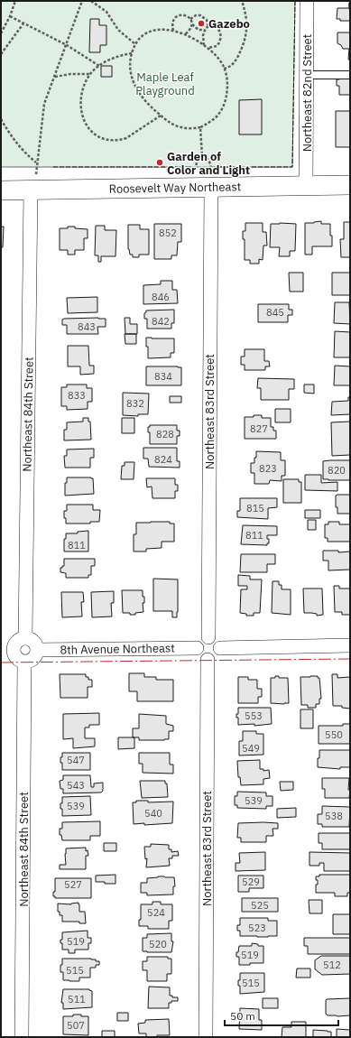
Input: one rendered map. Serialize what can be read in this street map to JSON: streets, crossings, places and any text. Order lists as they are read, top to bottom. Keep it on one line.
{"streets":{"main road":["Roosevelt Way Northeast"],"street":["Northeast 82nd Street","Northeast 83rd Street","Northeast 84th Street","8th Avenue Northeast"]},"crossings":[["Northeast 82nd Street","Roosevelt Way Northeast"],["Roosevelt Way Northeast","Northeast 83rd Street"],["Roosevelt Way Northeast","Northeast 84th Street"],["Northeast 83rd Street","8th Avenue Northeast"],["Northeast 84th Street","8th Avenue Northeast"]],"parks":["Maple Leaf Playground"],"places":["Gazebo","Garden of Color and Light"],"house_numbers":["852","846","845","842","843","834","833","832","827","828","824","823","820","815","811","811","553","550","549","547","543","539","539","540","538","529","527","525","524","523","519","520","519","512","515","515","511","507"],"scale_bar":"50 m"}
